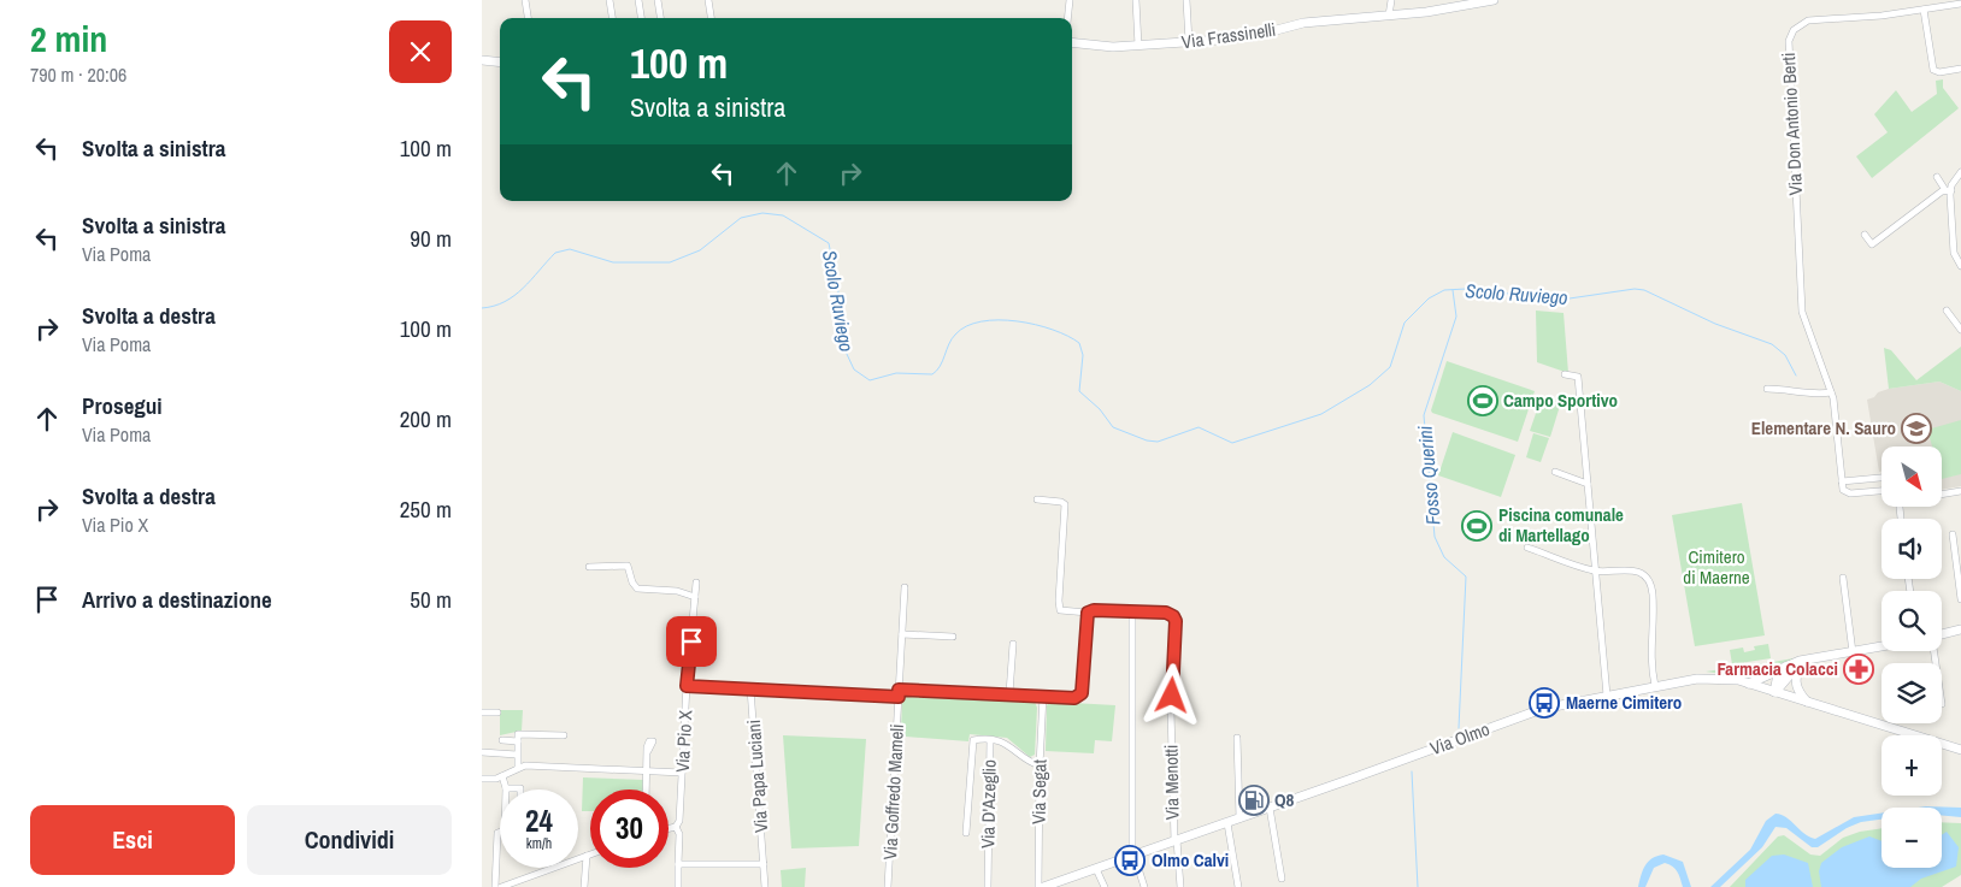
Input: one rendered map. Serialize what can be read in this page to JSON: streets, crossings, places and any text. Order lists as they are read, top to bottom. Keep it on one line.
{"streets":{"street":["Via Frassinelli","Via Don Antonio Berti","Via Olmo","Via Pio X","Via Papa Luciani","Via Menotti","Via Goffredo Mameli","Via Segat","Via D'Azeglio"]},"crossings":[["Via Olmo","Via Menotti"],["Via Olmo","Via Segat"],["Via Segat","Via D'Azeglio"]],"water":["Scolo Ruviego","Fosso Querini"],"parks":["Cimitero di Maerne"],"places":{"sports":["Campo Sportivo","Piscina comunale di Martellago"],"school or university":["Elementare N. Sauro"],"pharmacy":["Farmacia Colacci"],"bus stop":["Maerne Cimitero","Olmo Calvi"],"fuel station":["Q8"]},"north":"bottom right","page":{"heading":["2 min","790 m · 20:06"],"turn":["100 m","Svolta a sinistra"],"list":[{"name":"Svolta a sinistra","value":"100 m"},{"name":"Svolta a sinistra","note":"Via Poma","value":"90 m"},{"name":"Svolta a destra","note":"Via Poma","value":"100 m"},{"name":"Prosegui","note":"Via Poma","value":"200 m"},{"name":"Svolta a destra","note":"Via Pio X","value":"250 m"},{"name":"Arrivo a destinazione","value":"50 m"}],"map_buttons":["+","−"],"speed":"24 km/h","limit":"30","buttons":["Esci","Condividi"]}}
